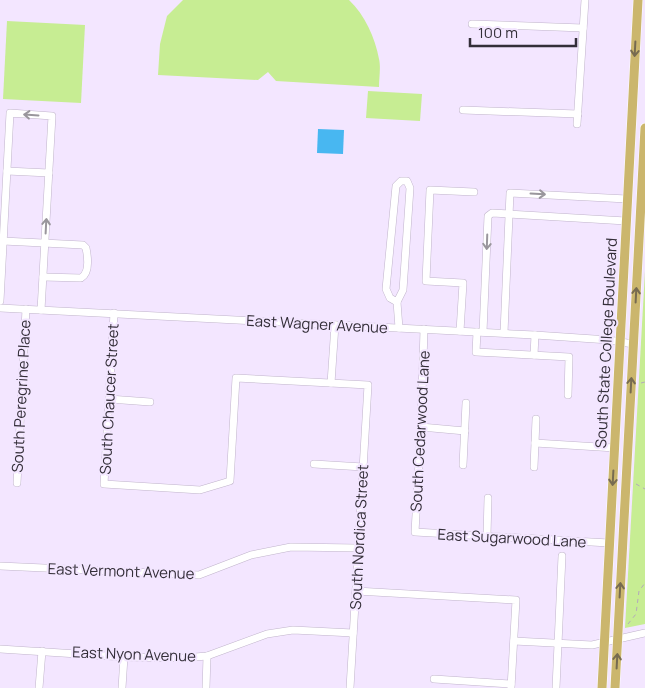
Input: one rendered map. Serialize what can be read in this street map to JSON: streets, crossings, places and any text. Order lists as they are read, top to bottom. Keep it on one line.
{"streets":{"main road":["South State College Boulevard"],"street":["East Wagner Avenue","South Peregrine Place","South Chaucer Street","South Cedarwood Lane","South Nordica Street","East Sugarwood Lane","East Vermont Avenue","East Nyon Avenue"]},"crossings":[["East Wagner Avenue","South State College Boulevard"],["East Wagner Avenue","South Peregrine Place"],["East Wagner Avenue","South Chaucer Street"],["East Wagner Avenue","South Cedarwood Lane"],["South State College Boulevard","East Sugarwood Lane"],["South Chaucer Street","South Nordica Street"],["South Cedarwood Lane","East Sugarwood Lane"],["South Nordica Street","East Vermont Avenue"],["South Nordica Street","East Nyon Avenue"]],"scale_bar":"100 m"}
